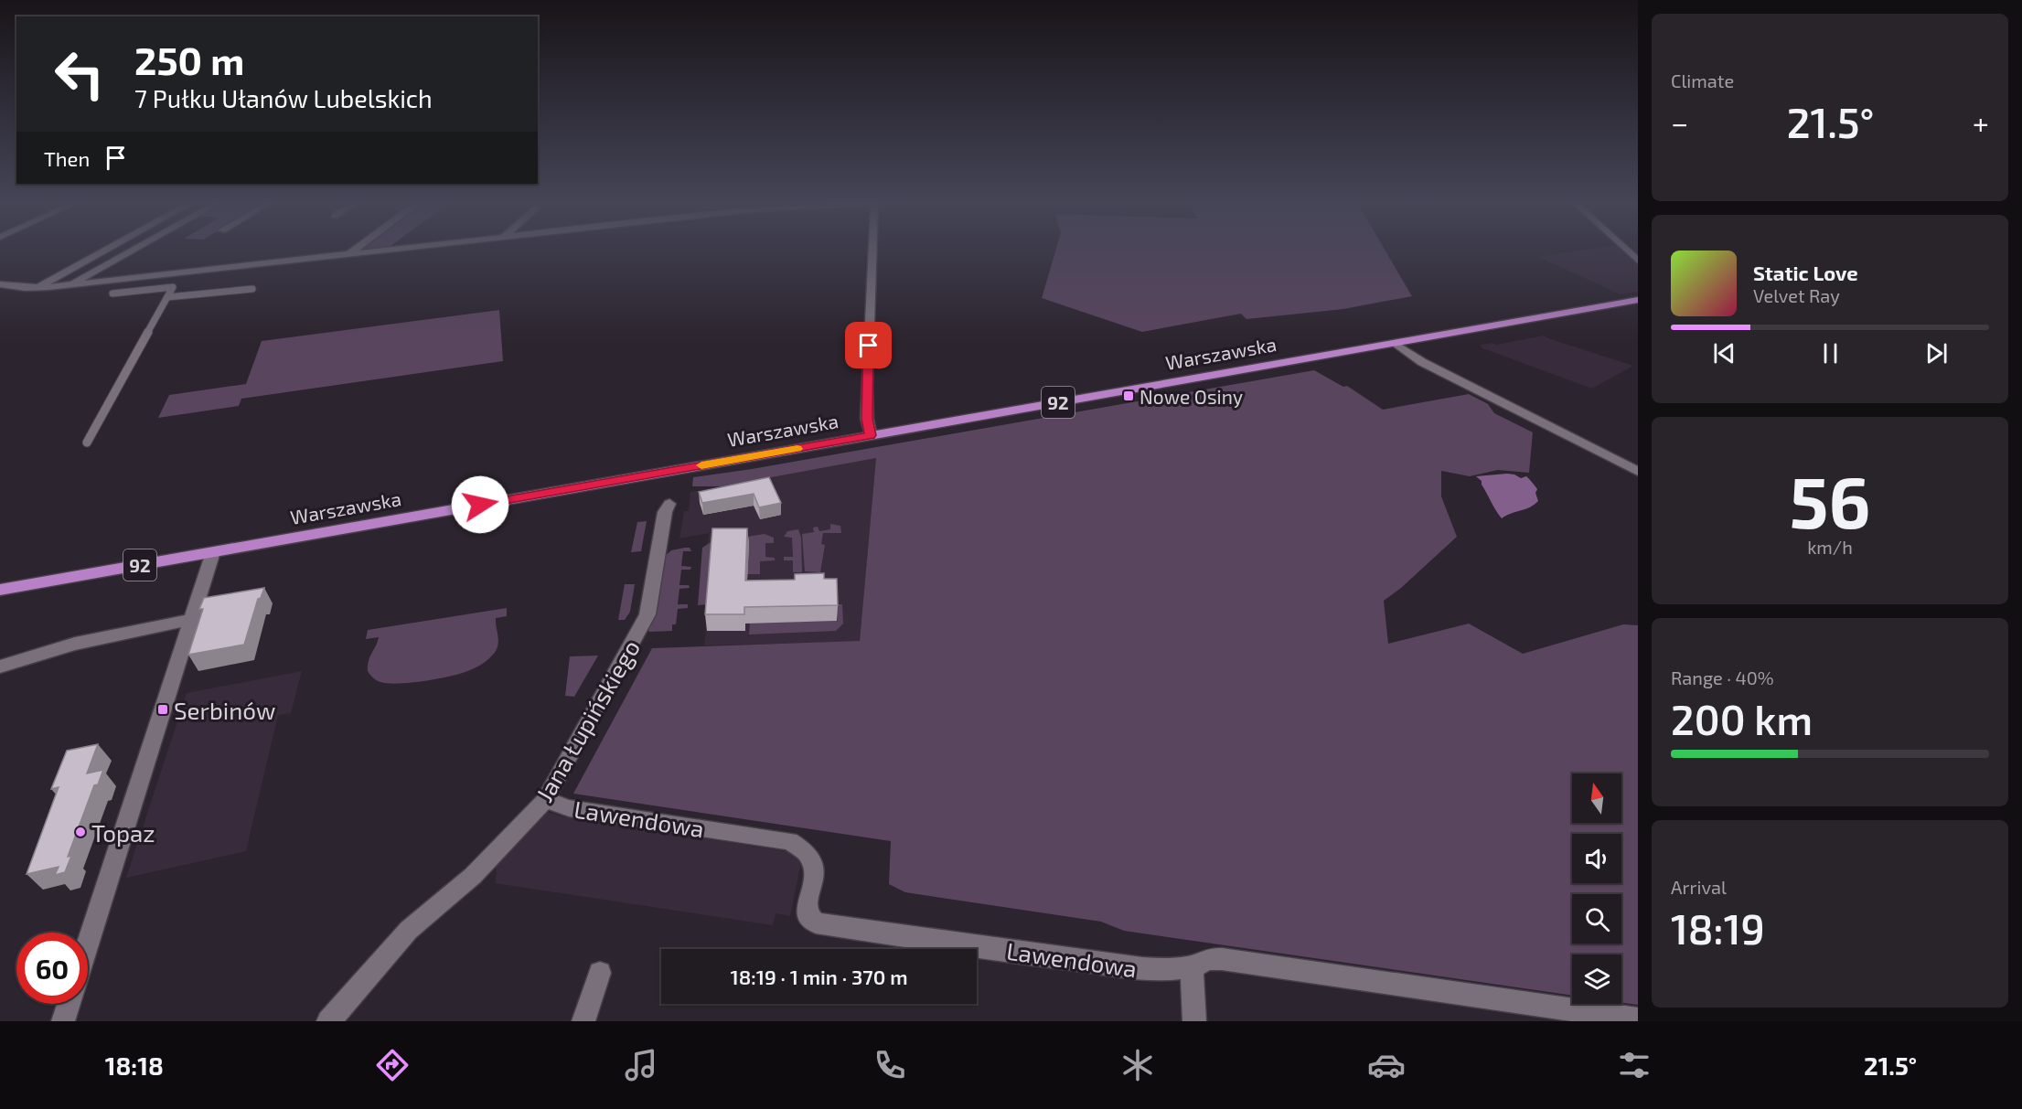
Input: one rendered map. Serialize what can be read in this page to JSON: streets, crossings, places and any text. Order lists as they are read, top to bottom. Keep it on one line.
{"streets":{"main road":["Warszawska","92"],"street":["Jana Łupińskiego","Lawendowa"]},"crossings":[["Jana Łupińskiego","Lawendowa"]],"places":{"transit":["Nowe Osiny","Serbinów"],"other":["Topaz"]},"north":"top","page":{"tile":["Climate",["56","km/h"],["Range · 40%","200 km"],["Arrival","18:19"]],"turn":["250 m","7 Pułku Ułanów Lubelskich"],"heat":["−","21.5°","+"],"then":"Then","song":["Static Love","Velvet Ray"],"limit":"60","trip":"18:19 · 1 min · 370 m","tabs":["18:18","21.5°"]}}
